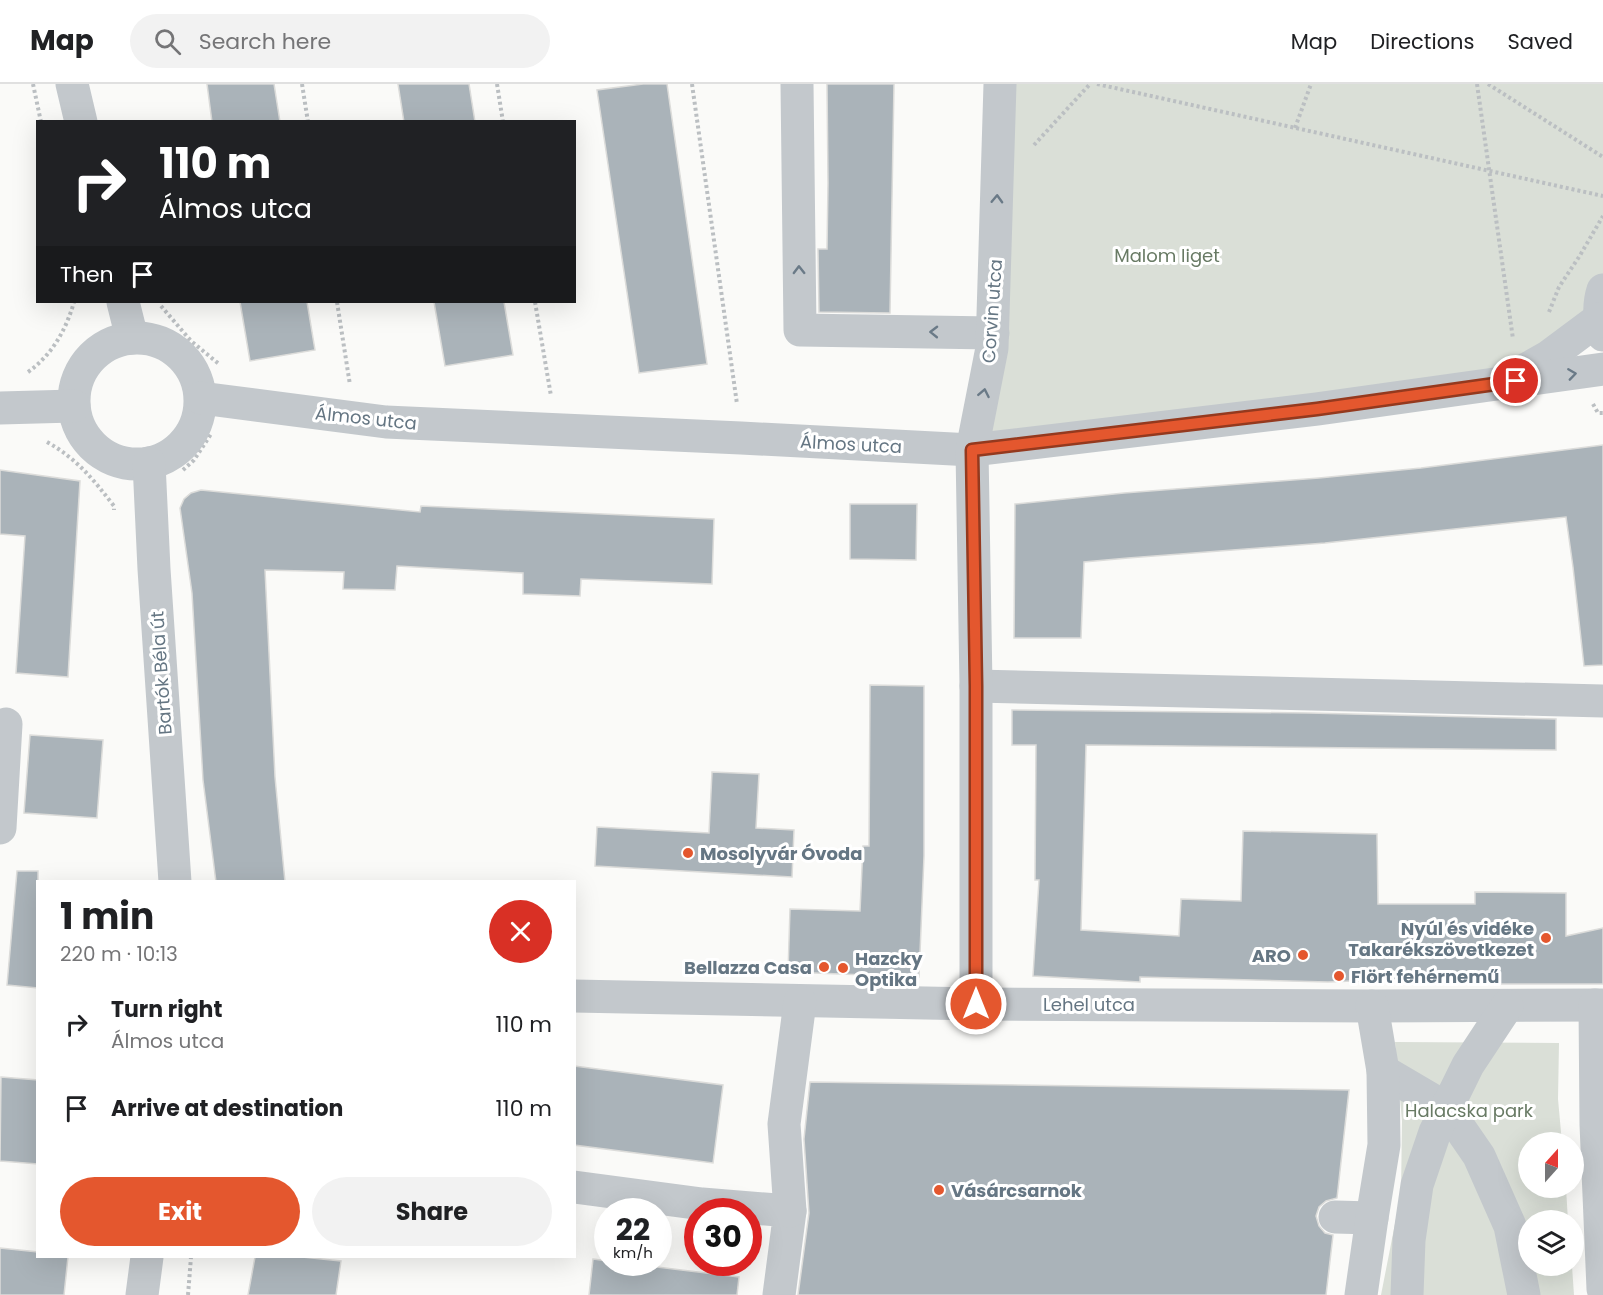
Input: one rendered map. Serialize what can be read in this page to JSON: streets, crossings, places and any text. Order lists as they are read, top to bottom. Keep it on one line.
{"streets":{"street":["Corvin utca","Álmos utca","Bartók Béla út","Lehel utca"]},"crossings":[["Corvin utca","Álmos utca"],["Corvin utca","Lehel utca"],["Álmos utca","Bartók Béla út"]],"parks":["Malom liget","Halacska park"],"places":["Mosolyvár Óvoda","Nyúl és vidéke Takarékszövetkezet","ARO","Bellazza Casa","Hazcky Optika","Flört fehérnemű","Vásárcsarnok"],"north":"top","page":{"header":"Map","search":"Search here","nav":["Map","Directions","Saved"],"turn":["110 m","Álmos utca"],"then":"Then","heading":["1 min","220 m · 10:13"],"list":[{"name":"Turn right","note":"Álmos utca","value":"110 m"},{"name":"Arrive at destination","value":"110 m"}],"buttons":["Exit","Share"],"speed":"22 km/h","limit":"30"}}
